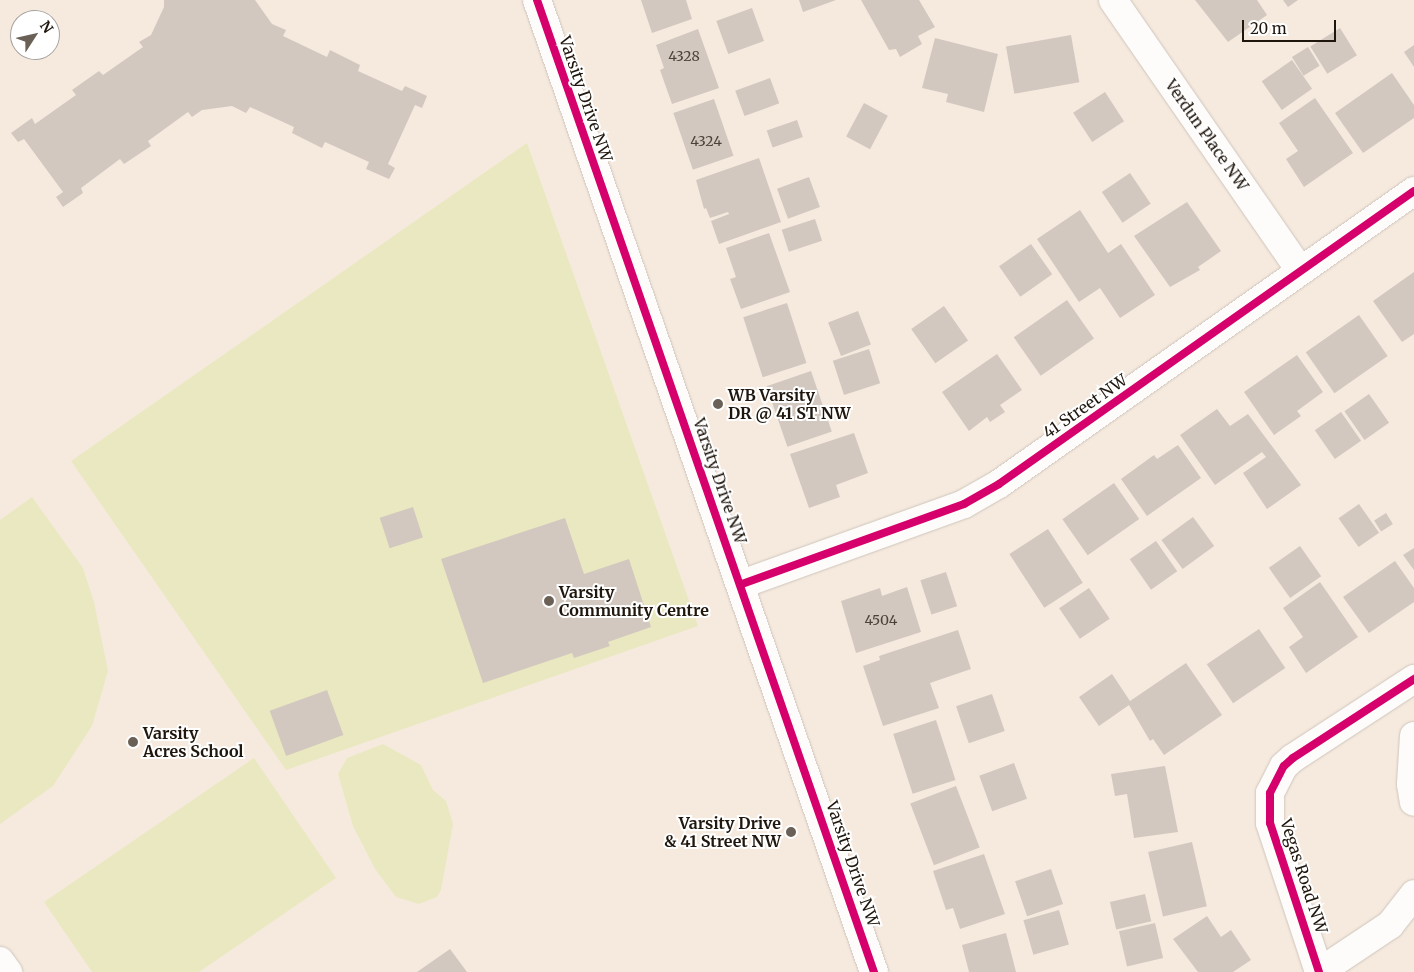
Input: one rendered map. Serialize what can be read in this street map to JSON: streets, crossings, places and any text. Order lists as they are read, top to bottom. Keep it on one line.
{"streets":{"street":["Varsity Drive NW","Verdun Place NW","41 Street NW","Vegas Road NW"]},"crossings":[["Varsity Drive NW","41 Street NW"],["Verdun Place NW","41 Street NW"]],"places":["WB Varsity DR @ 41 ST NW","Varsity Community Centre","Varsity Acres School","Varsity Drive & 41 Street NW"],"house_numbers":["4328","4324","4504"],"scale_bar":"20 m","north":"top right"}
